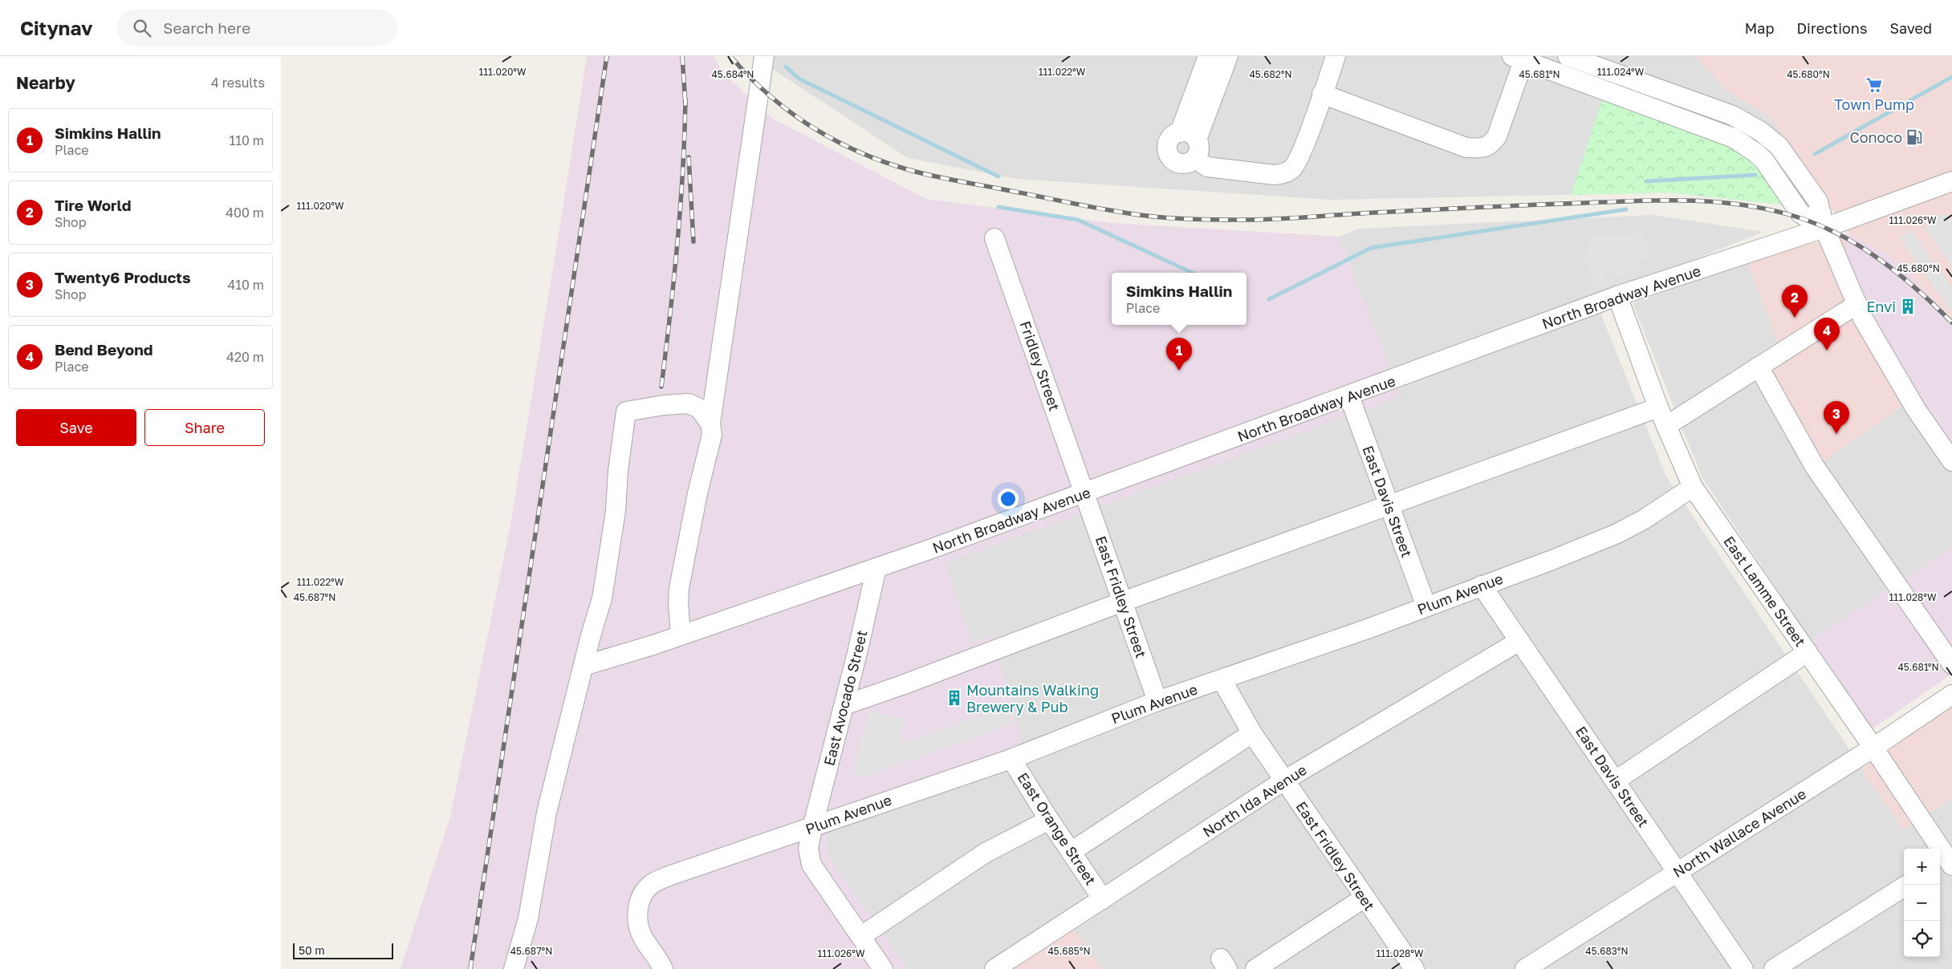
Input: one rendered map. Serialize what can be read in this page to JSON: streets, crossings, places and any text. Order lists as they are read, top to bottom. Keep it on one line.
{"streets":{"street":["North Broadway Avenue","Fridley Street","East Davis Street","East Lamme Street","Plum Avenue","East Fridley Street","East Avocado Street","North Ida Avenue","East Orange Street","North Wallace Avenue"]},"crossings":[["North Broadway Avenue","Fridley Street"],["North Broadway Avenue","East Davis Street"],["North Broadway Avenue","East Lamme Street"],["North Broadway Avenue","East Fridley Street"],["North Broadway Avenue","East Avocado Street"],["Fridley Street","East Fridley Street"],["East Davis Street","Plum Avenue"],["East Davis Street","North Ida Avenue"],["East Davis Street","North Wallace Avenue"],["East Lamme Street","Plum Avenue"],["East Lamme Street","North Wallace Avenue"],["Plum Avenue","East Fridley Street"],["Plum Avenue","East Avocado Street"],["Plum Avenue","East Orange Street"],["East Fridley Street","North Ida Avenue"],["North Ida Avenue","East Orange Street"]],"places":{"supermarket":["Town Pump"],"fuel station":["Conoco"],"building":["Envi","Mountains Walking Brewery & Pub"]},"scale_bar":"50 m","page":{"header":"Citynav","search":"Search here","nav":["Map","Directions","Saved"],"heading":["Nearby","4 results"],"list":[{"mark":"1","name":"Simkins Hallin","note":"Place","value":"110 m"},{"mark":"2","name":"Tire World","note":"Shop","value":"400 m"},{"mark":"3","name":"Twenty6 Products","note":"Shop","value":"410 m"},{"mark":"4","name":"Bend Beyond","note":"Place","value":"420 m"}],"popup":["Simkins Hallin","Place"],"pins":["2","4","1","3"],"buttons":["Save","Share"],"map_buttons":["+","−"],"scale":"50 m"},"coordinates":["111.020°W","111.022°W","111.024°W","45.684°N","45.682°N","45.681°N","45.680°N","111.026°W","111.028°W","45.687°N","45.685°N","45.683°N"]}
